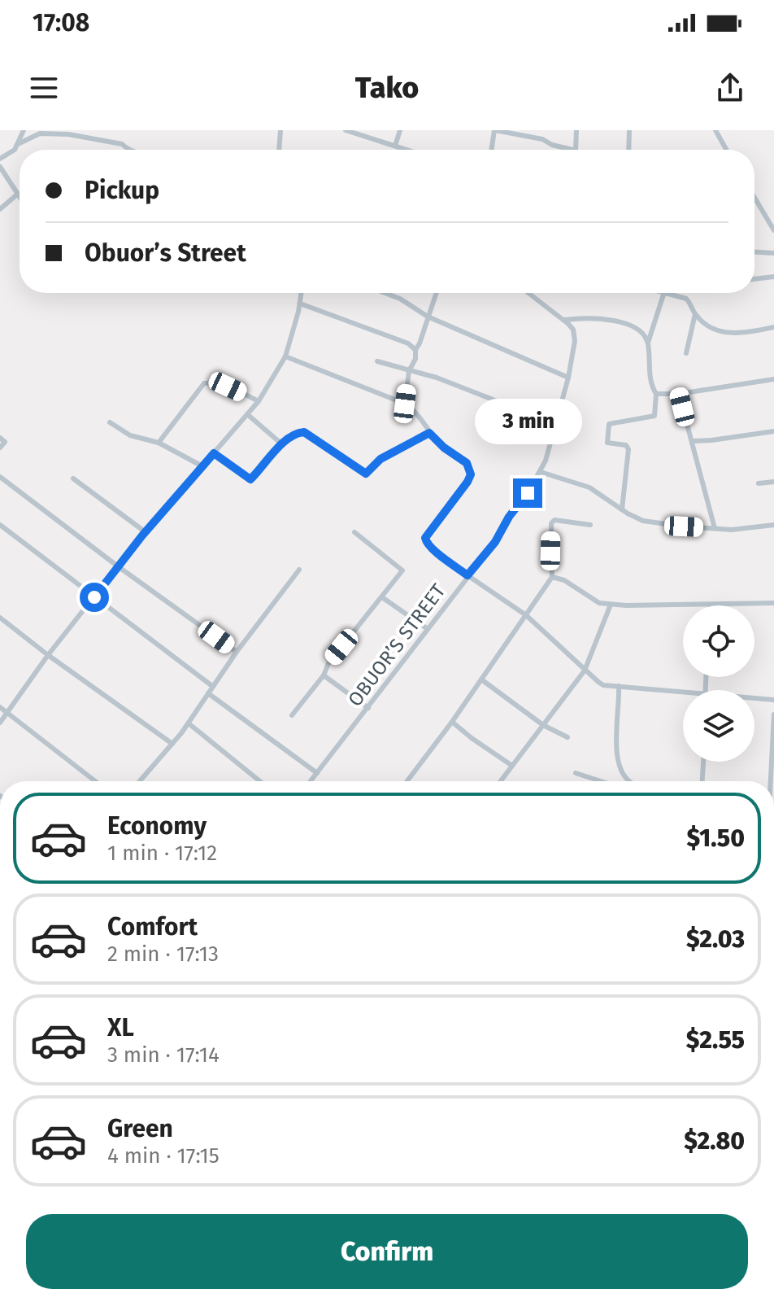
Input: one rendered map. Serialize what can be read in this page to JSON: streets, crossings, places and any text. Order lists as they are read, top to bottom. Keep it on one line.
{"streets":{"street":["OBUOR’S STREET"]},"page":{"status":"17:08","header":"Tako","banner":["Pickup","Obuor’s Street"],"bubble":"3 min","list":[{"name":"Economy","note":"1 min · 17:12","value":"$1.50"},{"name":"Comfort","note":"2 min · 17:13","value":"$2.03"},{"name":"XL","note":"3 min · 17:14","value":"$2.55"},{"name":"Green","note":"4 min · 17:15","value":"$2.80"}],"buttons":"Confirm"}}
